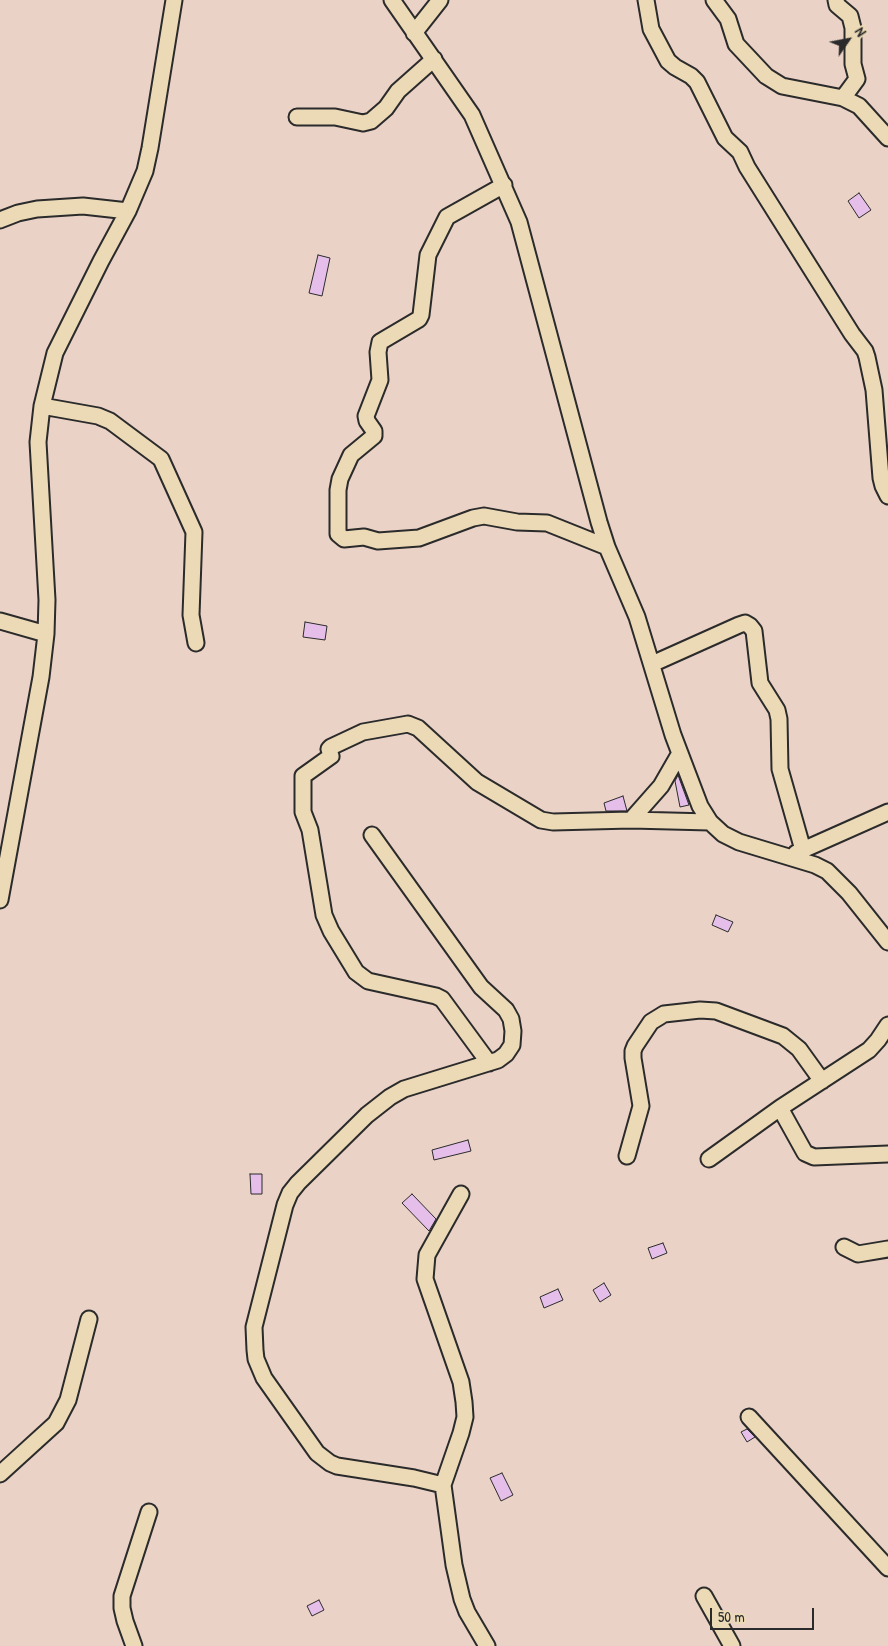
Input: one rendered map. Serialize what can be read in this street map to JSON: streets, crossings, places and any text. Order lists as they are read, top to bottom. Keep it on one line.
{"scale_bar":"50 m","north":"top right"}
